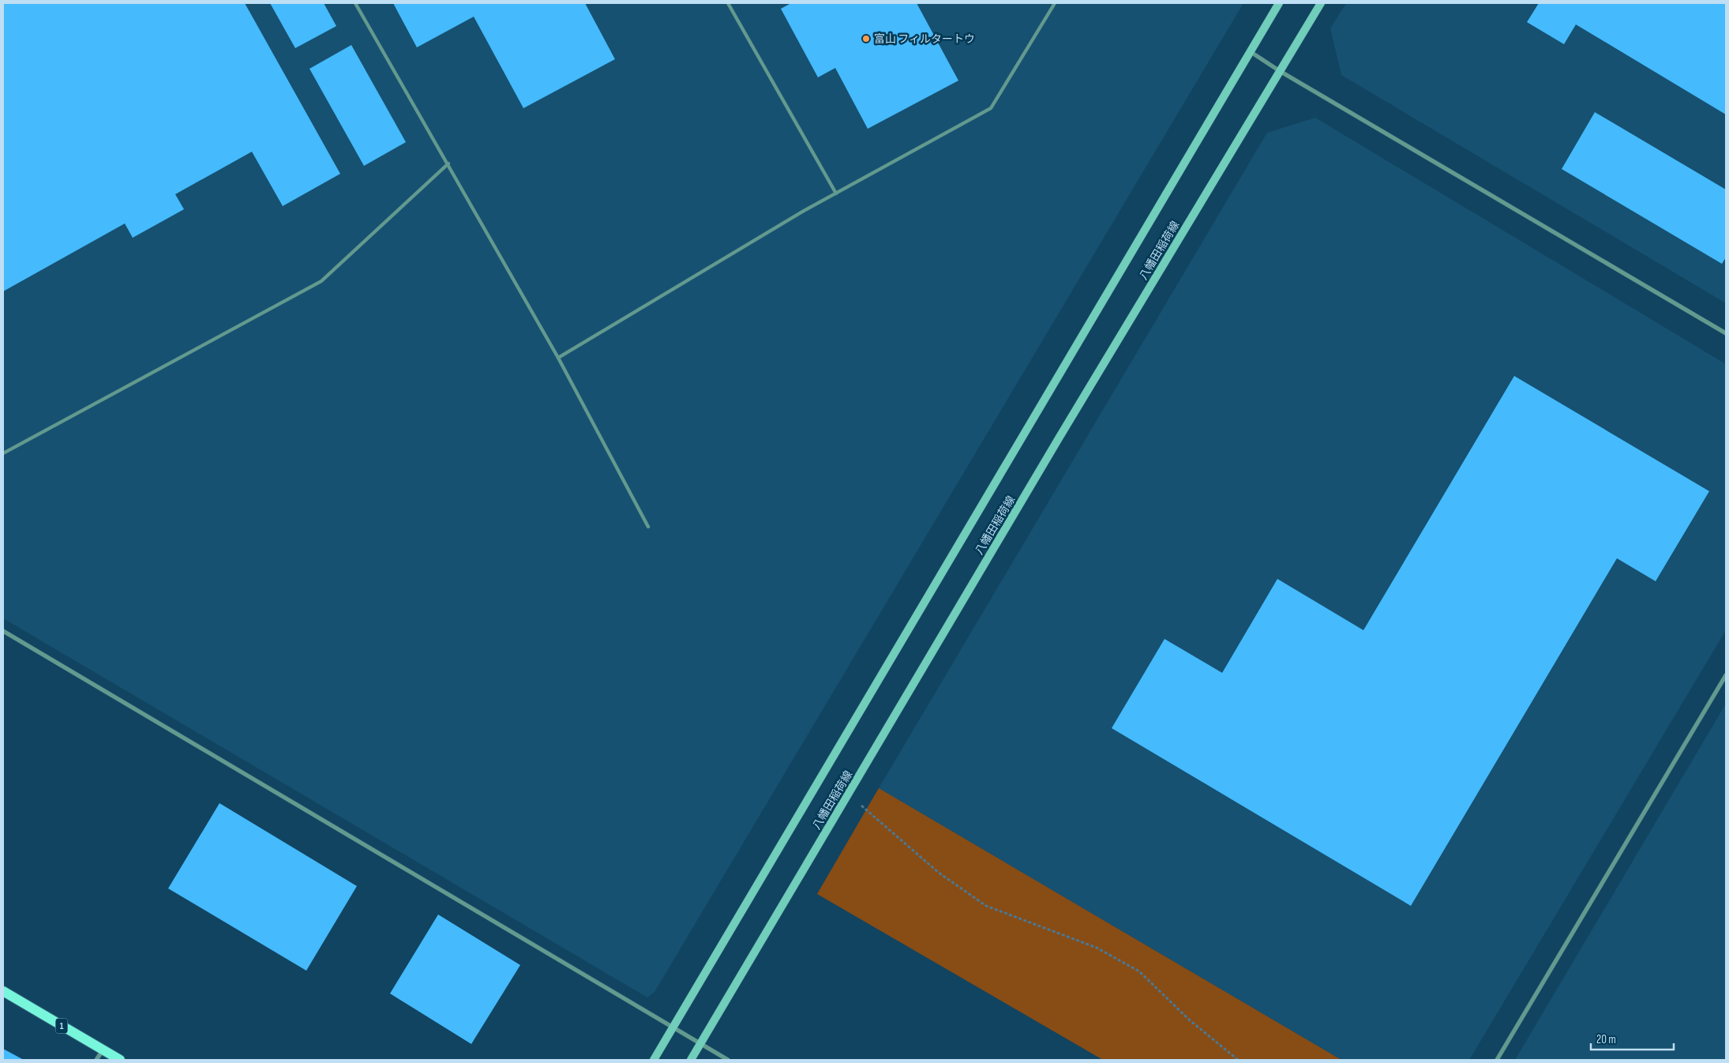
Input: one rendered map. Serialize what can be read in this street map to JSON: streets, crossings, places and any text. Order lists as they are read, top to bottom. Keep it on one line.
{"streets":{"main road":["八幡田稲荷線","1"]},"places":["富山 フィルタートウ"],"scale_bar":"20 m"}
